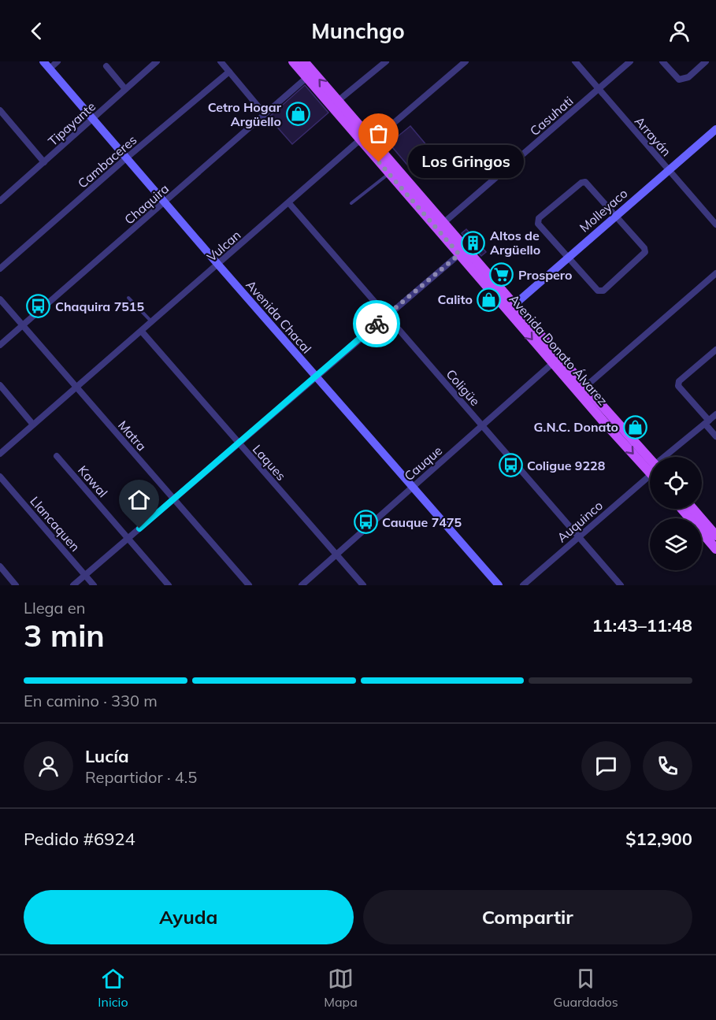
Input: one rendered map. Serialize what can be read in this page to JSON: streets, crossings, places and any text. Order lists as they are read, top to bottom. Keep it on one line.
{"streets":{"main road":["Molleyaco","Avenida Chacal","Avenida Donato Álvarez"],"street":["Casuhati","Tipayante","Arrayán","Cambaceres","Chaquira","Vulcan","Coligüe","Matra","Laques","Cauque","Kawal","Auquinco","Llancaquen"]},"crossings":[["Casuhati","Arrayán"],["Casuhati","Avenida Donato Álvarez"],["Tipayante","Avenida Chacal"],["Arrayán","Molleyaco"],["Cambaceres","Avenida Chacal"],["Chaquira","Avenida Chacal"],["Chaquira","Avenida Donato Álvarez"],["Chaquira","Matra"],["Molleyaco","Avenida Donato Álvarez"],["Vulcan","Avenida Chacal"],["Vulcan","Avenida Donato Álvarez"],["Vulcan","Coligüe"],["Vulcan","Matra"],["Vulcan","Laques"],["Avenida Chacal","Cauque"],["Avenida Donato Álvarez","Cauque"],["Coligüe","Cauque"],["Coligüe","Auquinco"],["Laques","Cauque"]],"places":{"shop":["Cetro Hogar Argüello","Calito","G.N.C. Donato"],"other":["Los Gringos"],"building":["Altos de Argüello"],"supermarket":["Prospero"],"bus stop":["Chaquira 7515","Coligue 9228","Cauque 7475"]},"page":{"header":"Munchgo","bubble":"Los Gringos","heading":["3 min","Llega en","11:43–11:48"],"panel":["Lucía","Repartidor · 4.5","Pedido #6924","$12,900"],"bar":"En camino · 330 m","buttons":["Ayuda","Compartir"],"tabs":["Inicio","Mapa","Guardados"]}}
